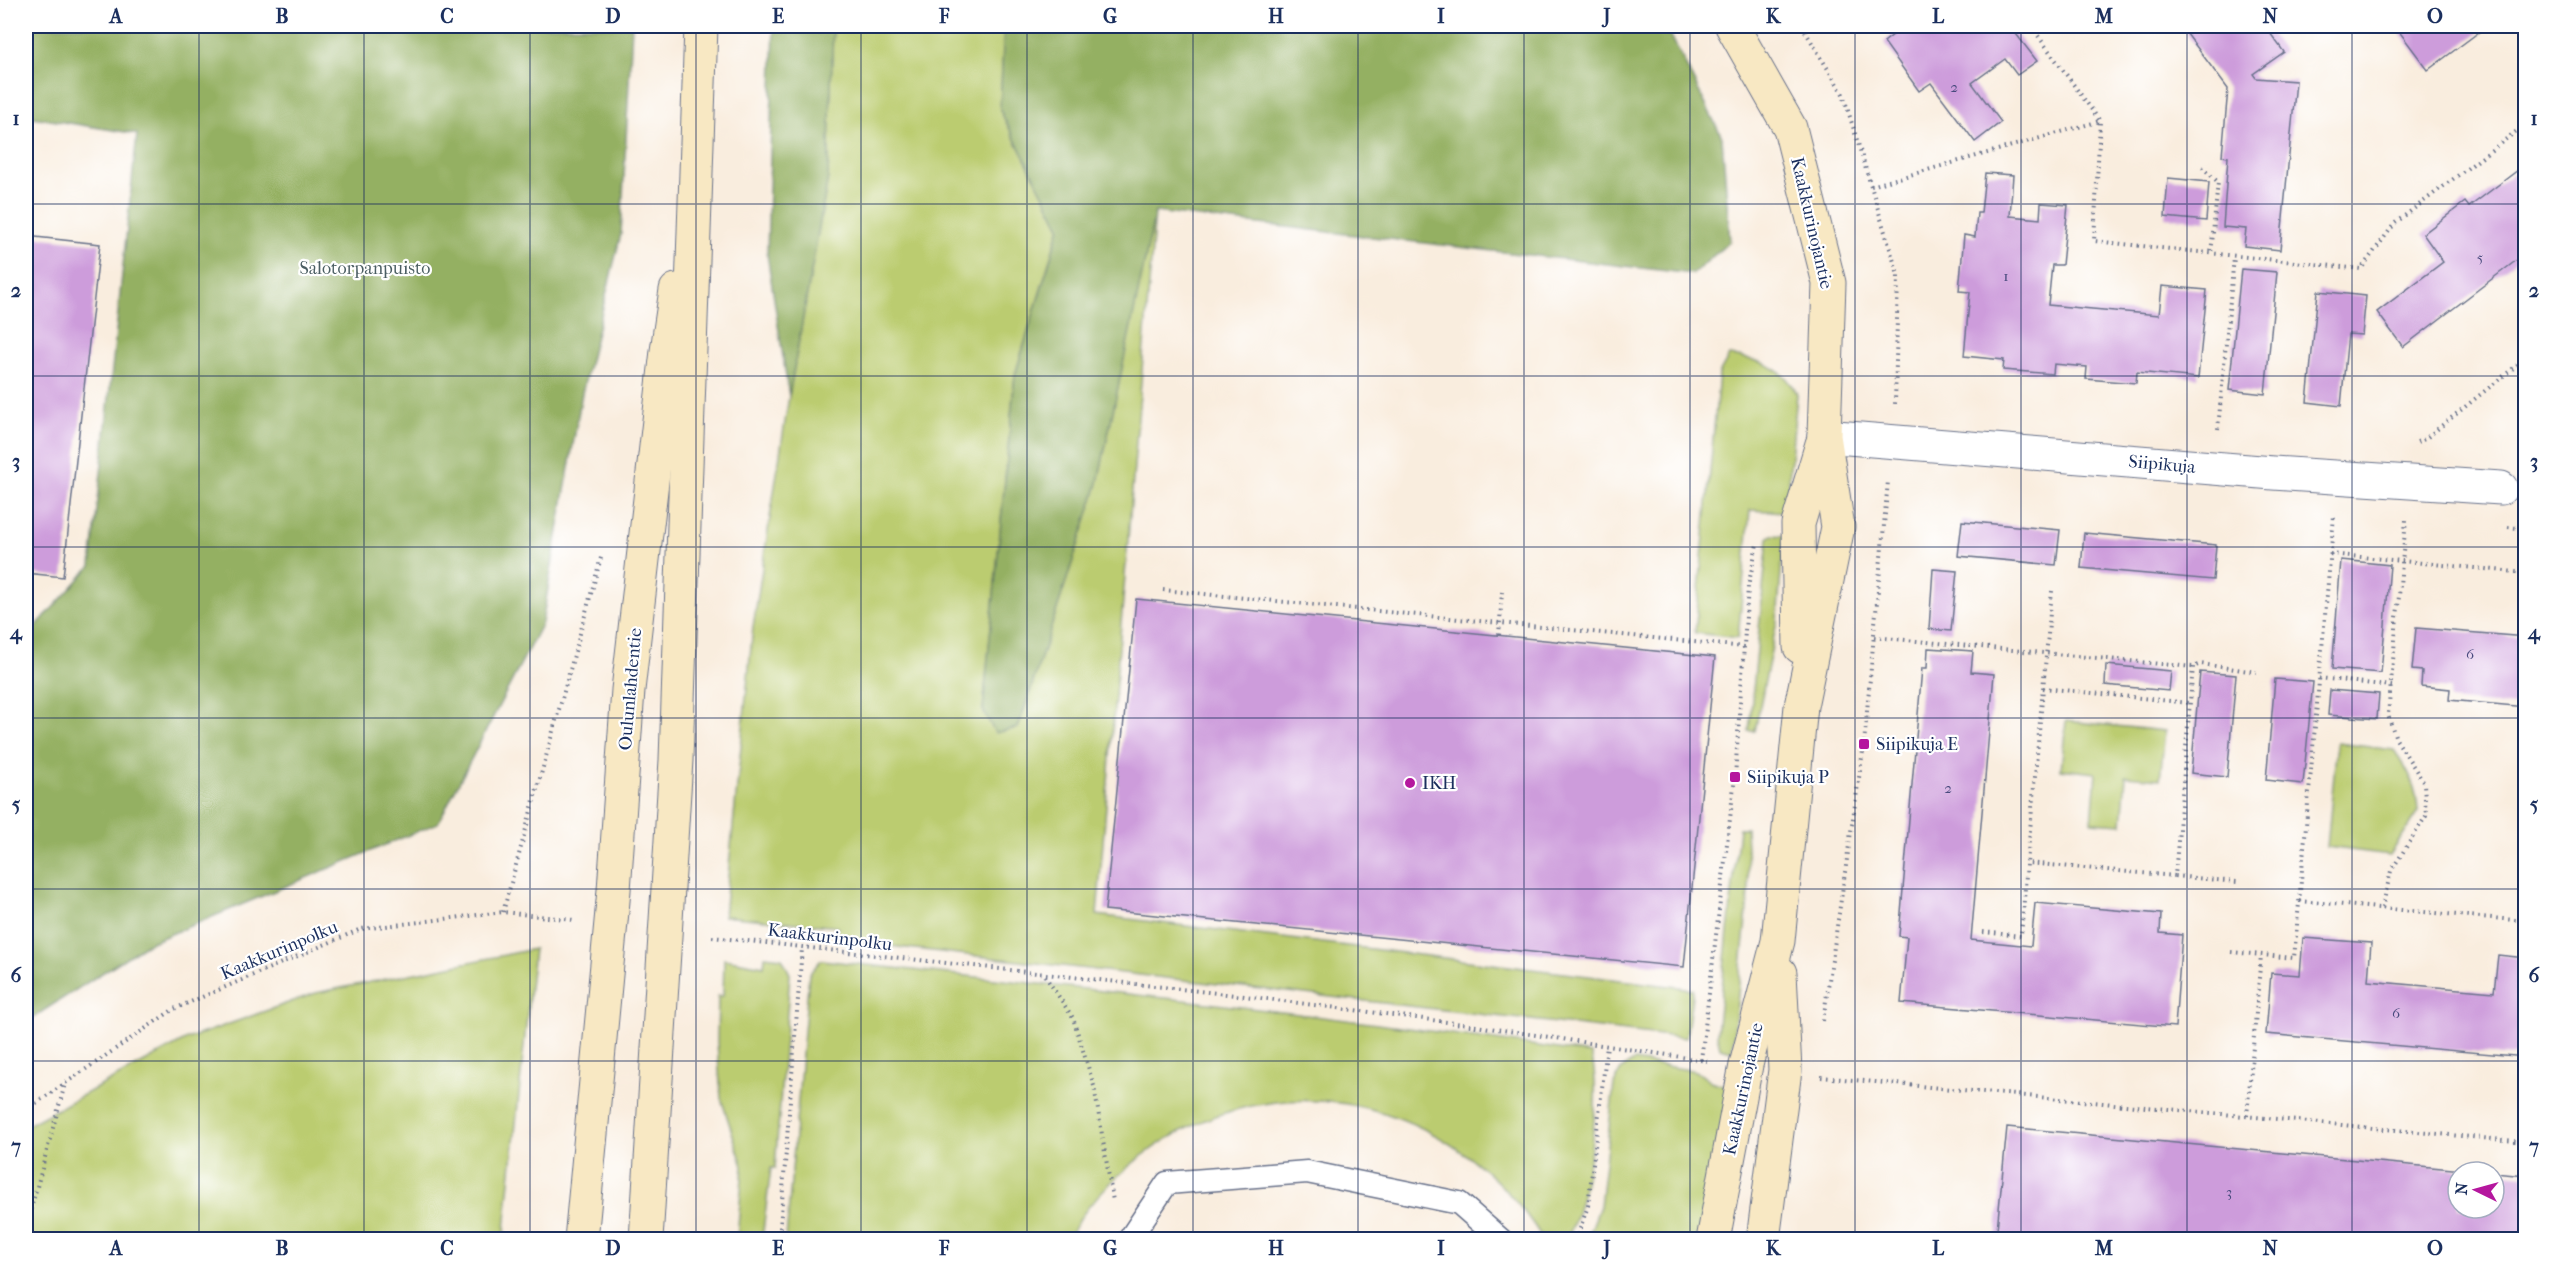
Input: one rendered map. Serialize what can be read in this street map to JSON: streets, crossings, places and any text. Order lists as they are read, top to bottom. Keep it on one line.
{"streets":{"main road":["Kaakkurinojantie","Oulunlahdentie"],"street":["Siipikuja"],"path":["Kaakkurinpolku"]},"crossings":[["Kaakkurinojantie","Siipikuja"]],"parks":["Salotorpanpuisto"],"places":{"transit":["Siipikuja E","Siipikuja P"],"other":["IKH"]},"house_numbers":["2","5","1","6","2","6","3"],"north":"left","grid":{"columns":["A","B","C","D","E","F","G","H","I","J","K","L","M","N","O"],"rows":["1","2","3","4","5","6","7"]}}
